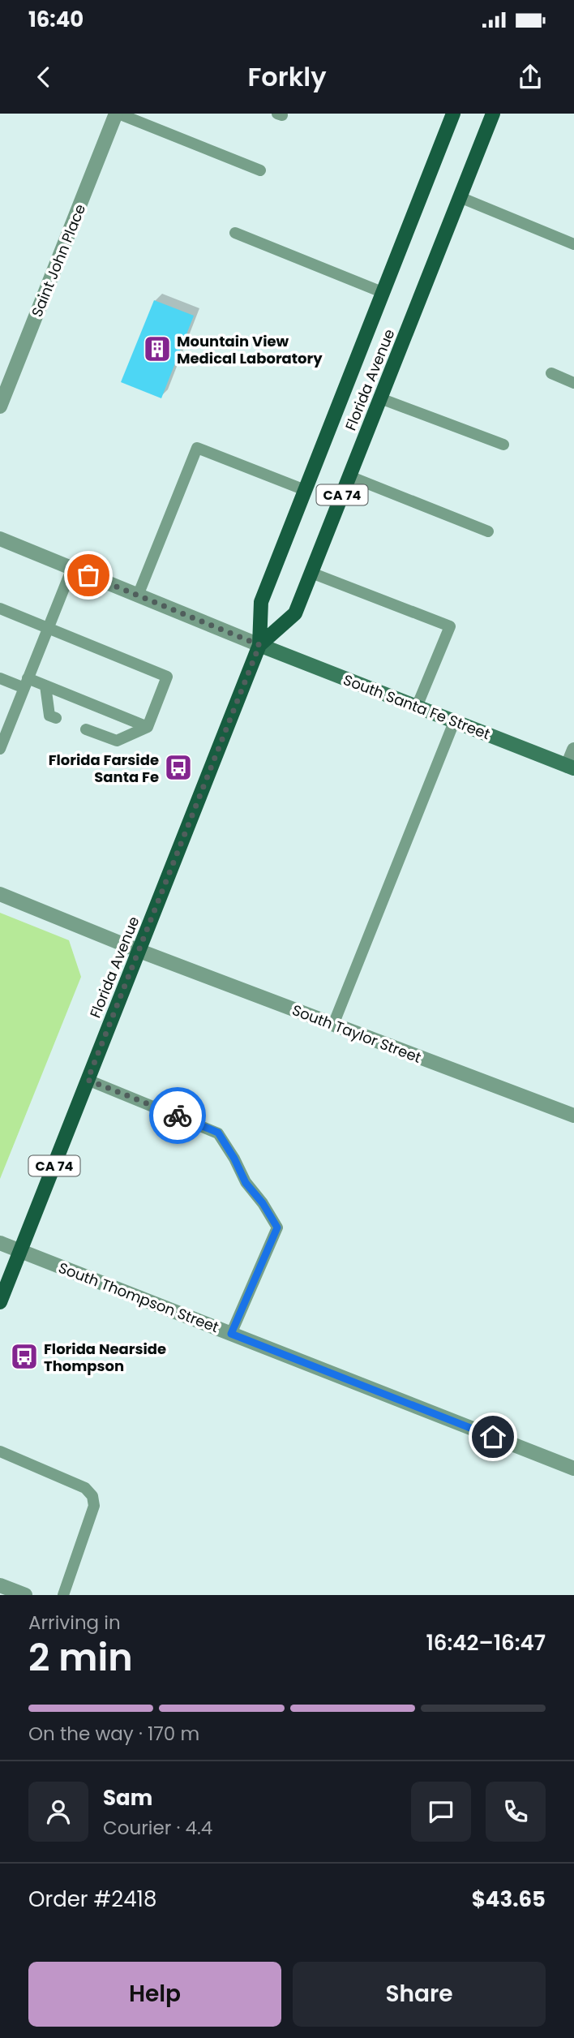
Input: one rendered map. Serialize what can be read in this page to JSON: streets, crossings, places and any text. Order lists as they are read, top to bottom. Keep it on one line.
{"streets":{"main road":["Florida Avenue","CA 74"],"street":["Saint John Place","South Santa Fe Street","South Taylor Street","South Thompson Street"]},"crossings":[["Florida Avenue","South Santa Fe Street"],["Florida Avenue","South Taylor Street"],["Florida Avenue","South Thompson Street"]],"places":{"building":["Mountain View Medical Laboratory"],"bus stop":["Florida Farside Santa Fe","Florida Nearside Thompson"]},"page":{"status":"16:40","header":"Forkly","heading":["2 min","Arriving in","16:42–16:47"],"panel":["Sam","Courier · 4.4","Order #2418","$43.65"],"bar":"On the way · 170 m","buttons":["Help","Share"]}}
